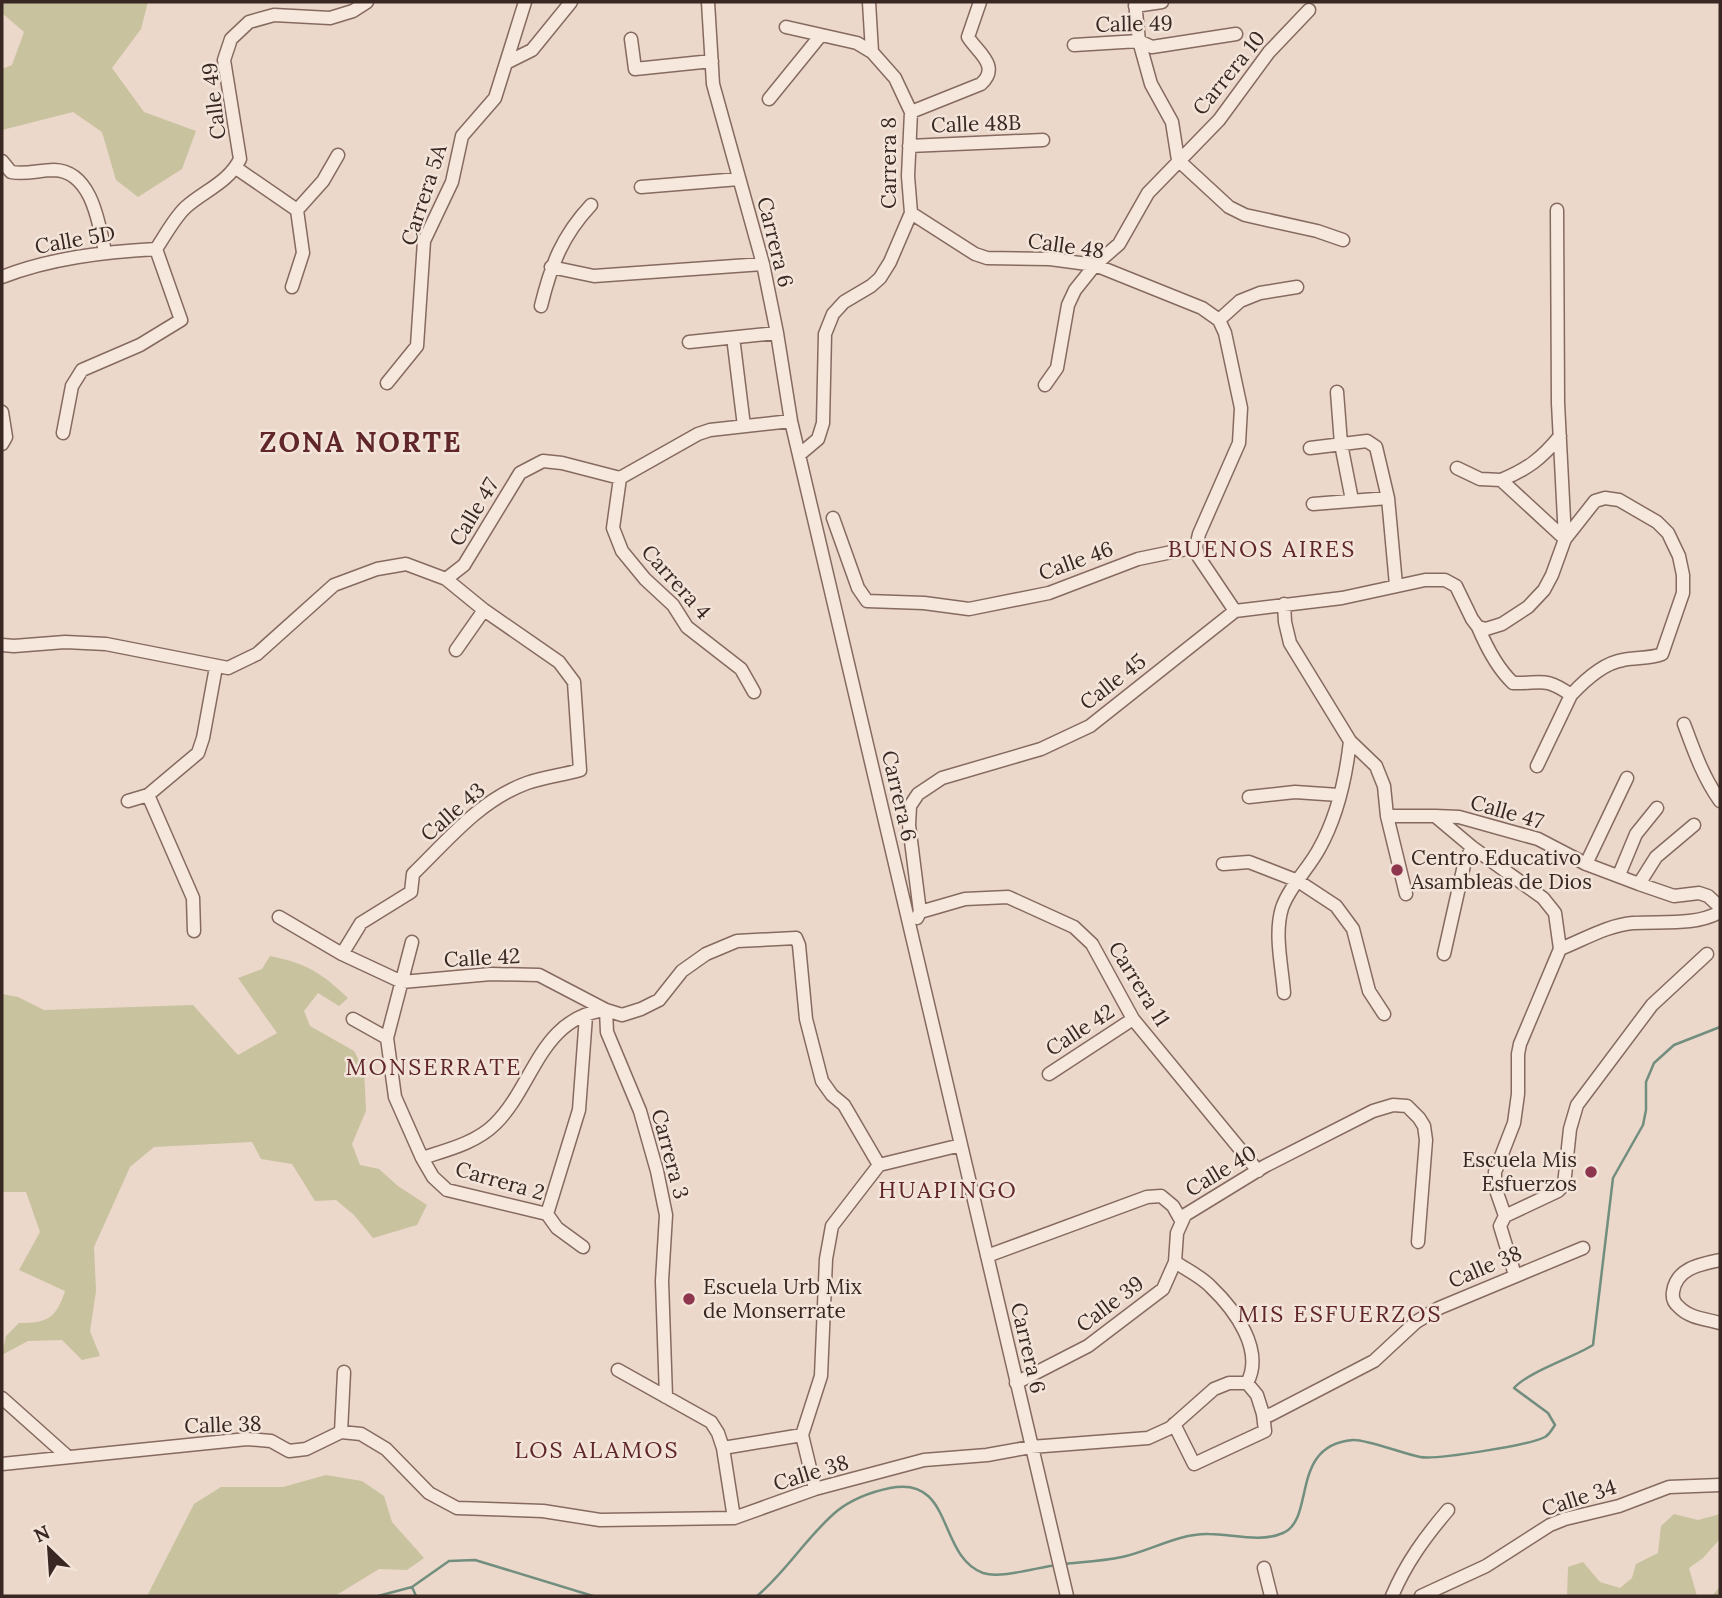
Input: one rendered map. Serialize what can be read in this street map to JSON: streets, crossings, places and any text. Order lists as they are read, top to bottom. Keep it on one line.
{"streets":{"street":["Calle 49","Carrera 10","Calle 48B","Carrera 8","Carrera 5A","Calle 5D","Carrera 6","Calle 48","Calle 47","Calle 46","Carrera 4","Calle 45","Calle 43","Calle 42","Carrera 11","Carrera 3","Calle 40","Carrera 2","Calle 38","Calle 39","Calle 34"]},"crossings":[["Calle 49","Carrera 10"],["Carrera 10","Calle 48"],["Calle 48B","Carrera 8"],["Carrera 8","Carrera 6"],["Carrera 8","Calle 48"],["Carrera 6","Calle 40"],["Carrera 6","Calle 38"],["Carrera 6","Calle 39"],["Calle 47","Carrera 4"],["Calle 45","Carrera 11"],["Calle 43","Calle 42"],["Calle 42","Carrera 11"],["Calle 42","Carrera 3"],["Calle 42","Carrera 2"],["Carrera 11","Calle 40"],["Calle 40","Calle 39"]],"districts":["ZONA NORTE","BUENOS AIRES","MONSERRATE","HUAPINGO","MIS ESFUERZOS","LOS ALAMOS"],"places":["Centro Educativo Asambleas de Dios","Escuela Mis Esfuerzos","Escuela Urb Mix de Monserrate"],"north":"top left"}
